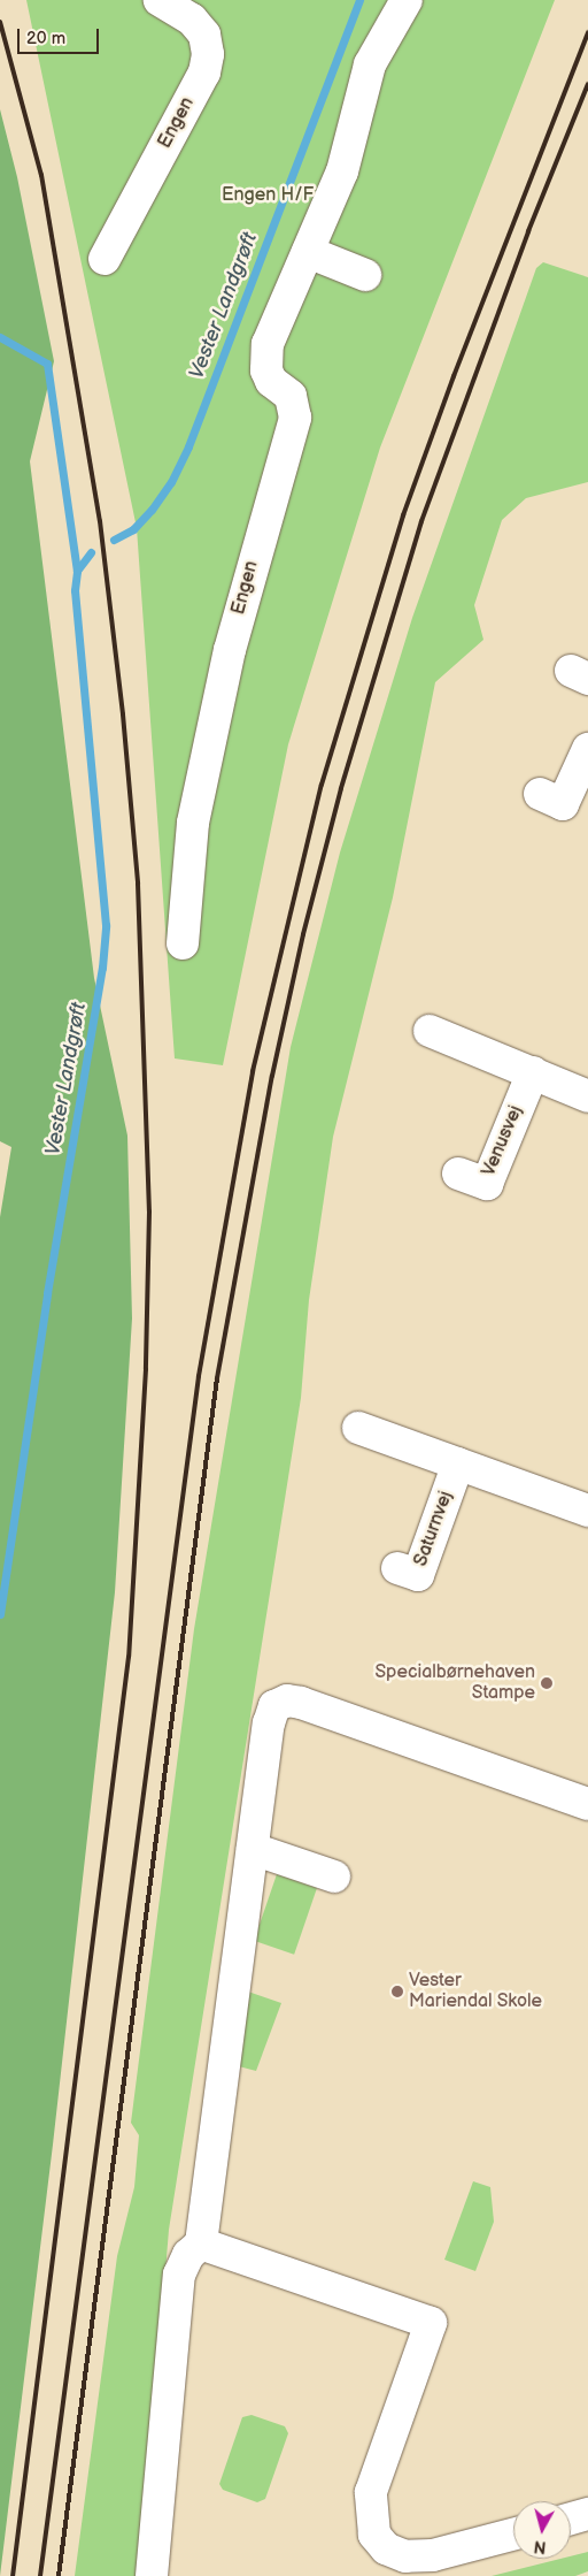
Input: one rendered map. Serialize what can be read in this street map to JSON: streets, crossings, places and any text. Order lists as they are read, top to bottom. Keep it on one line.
{"streets":{"street":["Engen","Venusvej","Saturnvej"]},"water":["Vester Landgrøft"],"parks":["Engen H/F"],"places":["Specialbørnehaven Stampe","Vester Mariendal Skole"],"scale_bar":"20 m","north":"bottom"}
